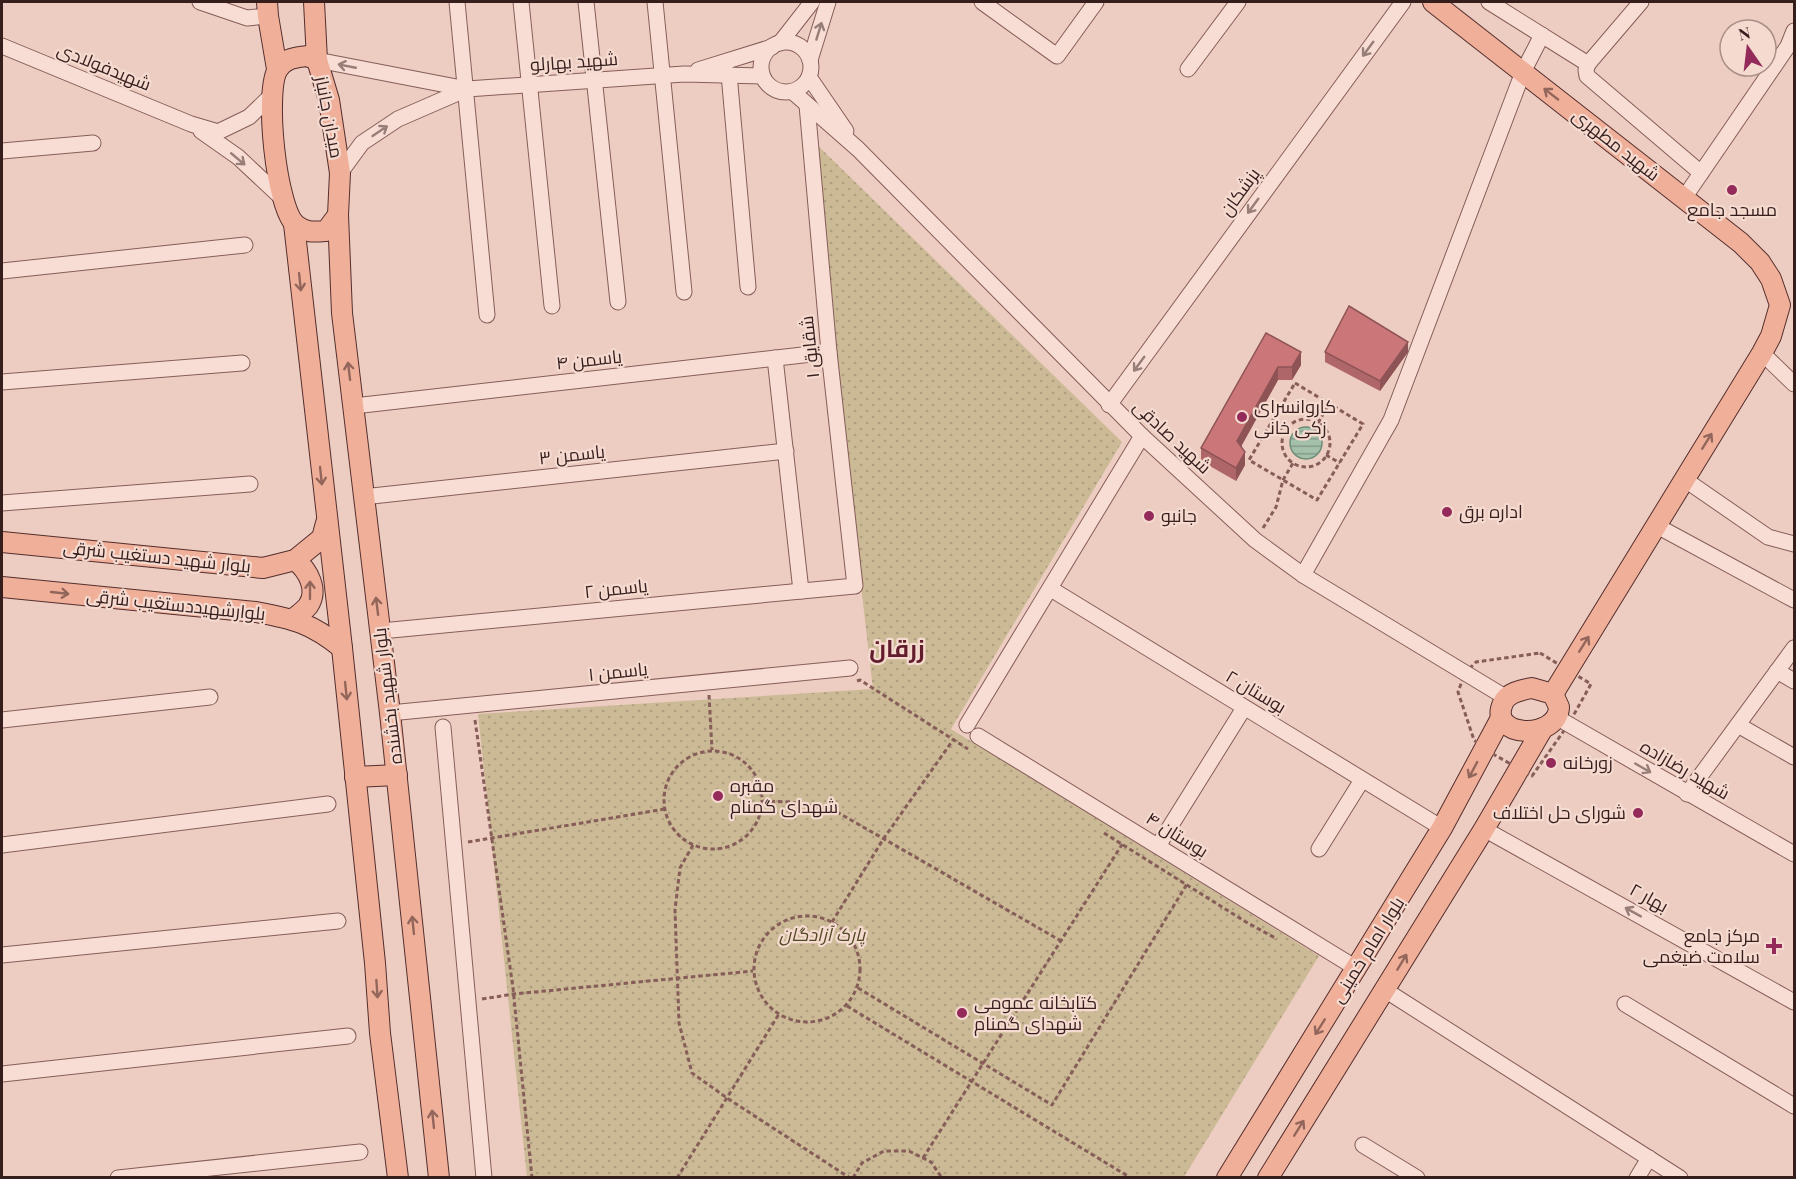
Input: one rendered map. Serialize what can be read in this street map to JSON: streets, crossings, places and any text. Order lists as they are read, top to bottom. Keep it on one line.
{"streets":{"main road":["میدان جانباز","شهید مطهری","بلوار شهید دستغیب شرقی","بلوارشهیددستغیب شرقی","بلوار شهید بخشنده","بلوار امام خمینی"],"street":["شهید بهارلو","شهیدفولادی","پزشکان","شقایق ۱","یاسمن ۴","شهید صادقی","یاسمن ۳","یاسمن ۲","یاسمن ۱","بوستان ۲","شهید رضازاده","بوستان ۴","بهار ۲"]},"crossings":[["میدان جانباز","بلوار شهید بخشنده"],["پزشکان","شهید صادقی"],["شقایق ۱","یاسمن ۴"],["شقایق ۱","یاسمن ۲"],["یاسمن ۴","بلوار شهید بخشنده"],["شهید صادقی","شهید رضازاده"],["شهید صادقی","بلوار امام خمینی"],["یاسمن ۳","بلوار شهید بخشنده"],["یاسمن ۲","بلوار شهید بخشنده"],["یاسمن ۱","بلوار شهید بخشنده"],["بوستان ۲","بوستان ۴"],["بوستان ۲","بلوار امام خمینی"],["شهید رضازاده","بلوار امام خمینی"],["بوستان ۴","بلوار امام خمینی"],["بهار ۲","بلوار امام خمینی"]],"one_way":["شهید مطهری","پزشکان","بلوارشهیددستغیب شرقی","شهید رضازاده"],"districts":["زرقان"],"parks":["پارک آزادگان"],"places":{"other":["مسجد جامع","کاروانسرای زکی خانی","اداره برق","جانبو","زورخانه","مقبره شهدای گمنام","شورای حل اختلاف","کتابخانه عمومی شهدای گمنام"],"health":["مرکز جامع سلامت ضیغمی"]},"north":"top"}
